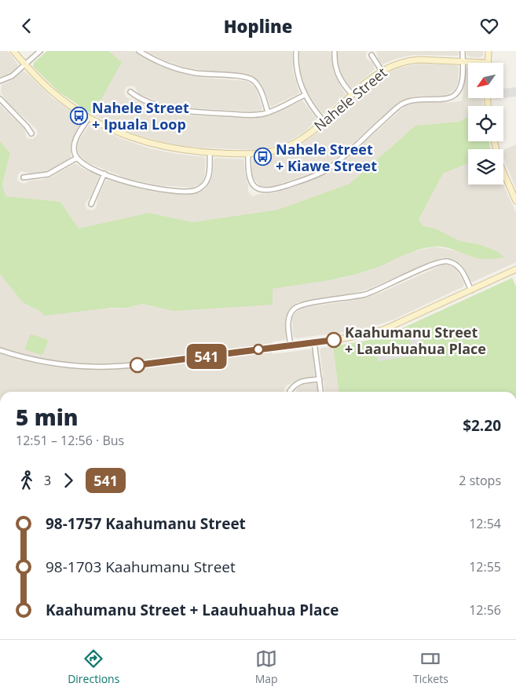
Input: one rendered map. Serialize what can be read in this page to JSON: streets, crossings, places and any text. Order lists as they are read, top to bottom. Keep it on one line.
{"streets":{"street":["Nahele Street"]},"places":{"bus stop":["Nahele Street + Ipuala Loop","Nahele Street + Kiawe Street"],"other":["Kaahumanu Street + Laauhuahua Place"]},"lines":["bus line 541"],"north":"bottom left","page":{"header":"Hopline","on_map":"541","heading":["5 min","12:51 – 12:56 · Bus","$2.20"],"legs":["3","541","2 stops"],"list":[{"name":"98-1757 Kaahumanu Street","value":"12:54"},{"name":"98-1703 Kaahumanu Street","value":"12:55"},{"name":"Kaahumanu Street + Laauhuahua Place","value":"12:56"}],"tabs":["Directions","Map","Tickets"]}}
